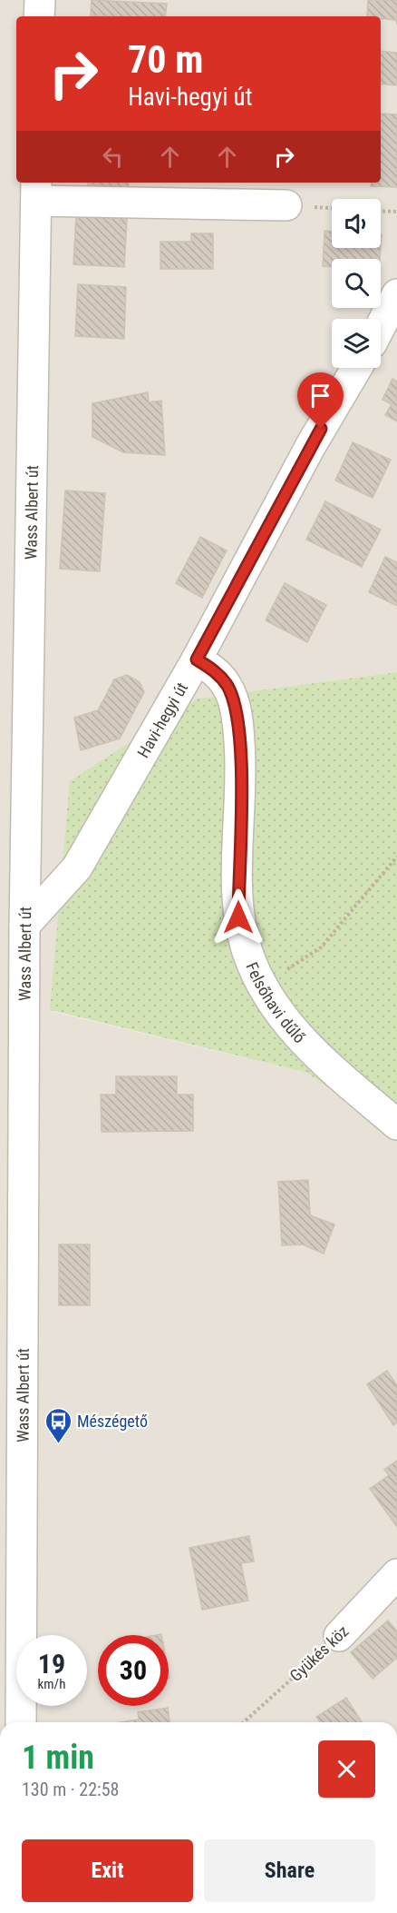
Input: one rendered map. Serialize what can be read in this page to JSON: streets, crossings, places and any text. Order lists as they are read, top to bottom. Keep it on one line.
{"streets":{"street":["Wass Albert út","Havi-hegyi út","Felsőhavi dűlő","Gyükés köz"]},"crossings":[["Wass Albert út","Havi-hegyi út"],["Havi-hegyi út","Felsőhavi dűlő"]],"places":{"bus stop":["Mészégető"]},"page":{"turn":["70 m","Havi-hegyi út"],"speed":"19 km/h","limit":"30","heading":["1 min","130 m · 22:58"],"buttons":["Exit","Share"]}}
